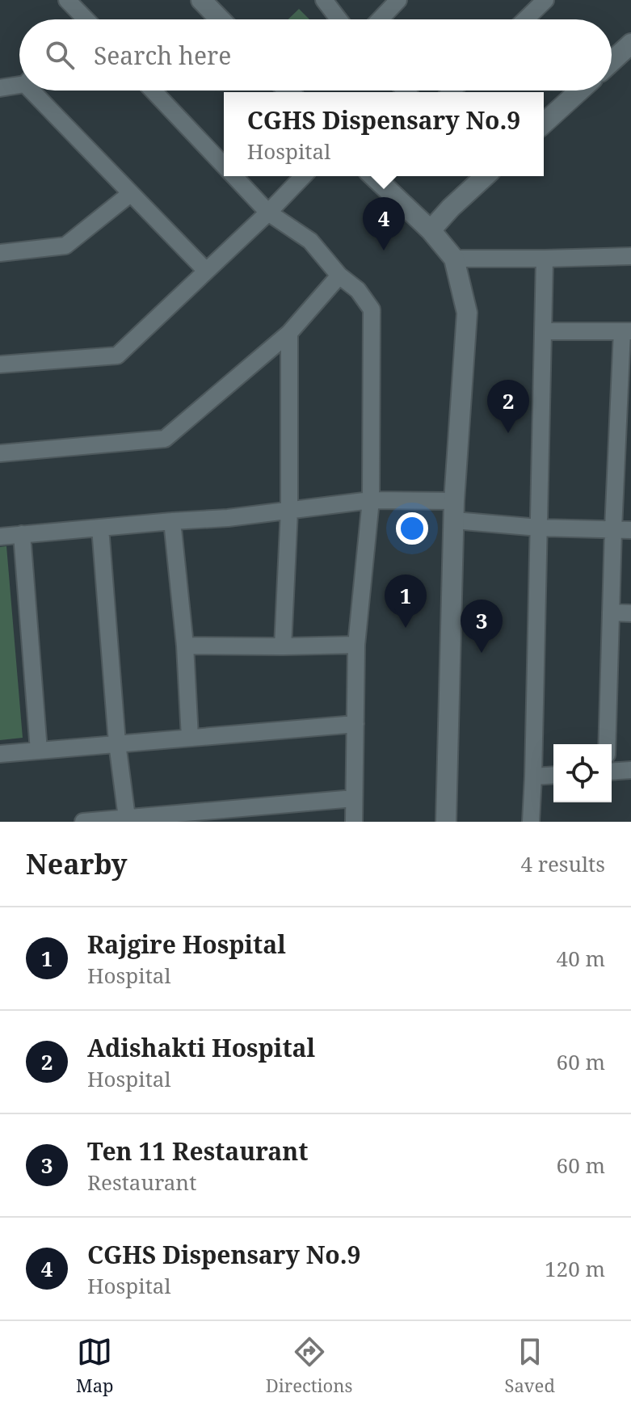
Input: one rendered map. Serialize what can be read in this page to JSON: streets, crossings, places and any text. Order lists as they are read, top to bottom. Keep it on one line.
{"page":{"search":"Search here","popup":["CGHS Dispensary No.9","Hospital"],"pins":["4","2","1","3"],"heading":["Nearby","4 results"],"list":[{"mark":"1","name":"Rajgire Hospital","note":"Hospital","value":"40 m"},{"mark":"2","name":"Adishakti Hospital","note":"Hospital","value":"60 m"},{"mark":"3","name":"Ten 11 Restaurant","note":"Restaurant","value":"60 m"},{"mark":"4","name":"CGHS Dispensary No.9","note":"Hospital","value":"120 m"}],"nav":["Map","Directions","Saved"]}}
